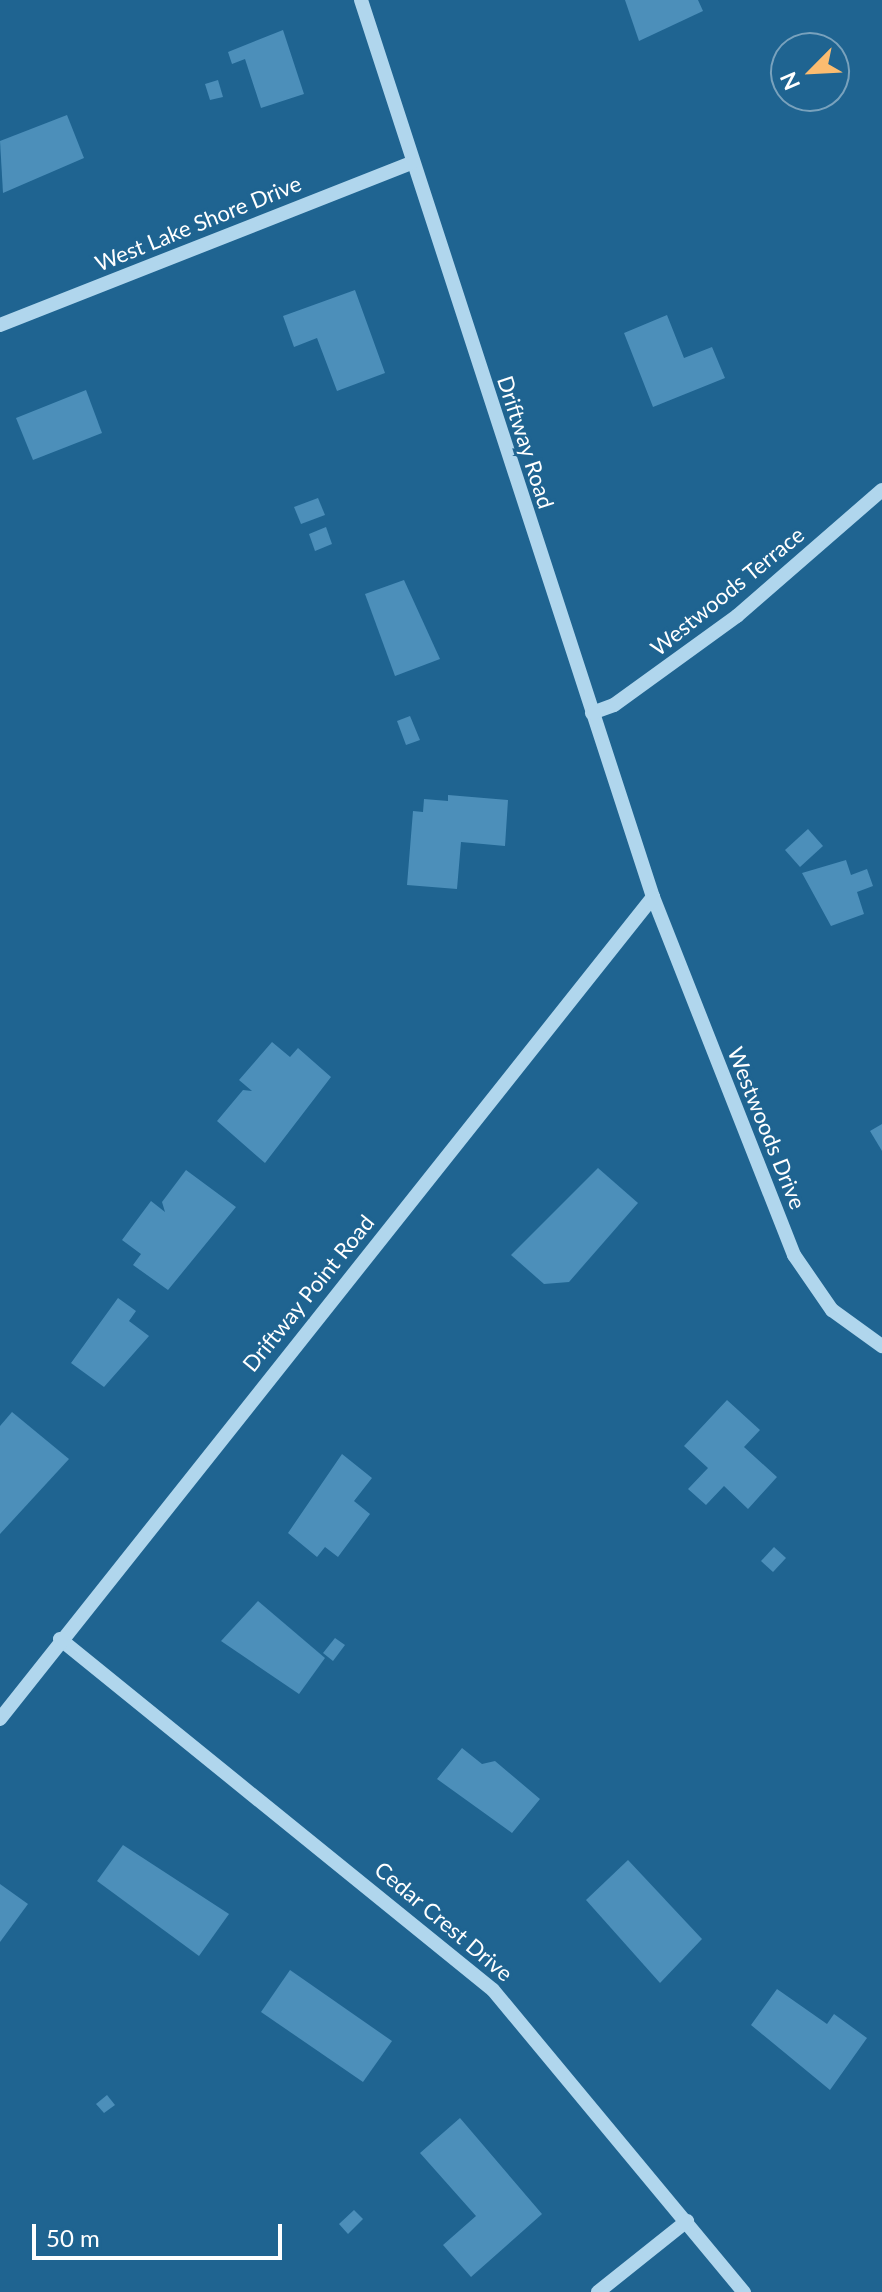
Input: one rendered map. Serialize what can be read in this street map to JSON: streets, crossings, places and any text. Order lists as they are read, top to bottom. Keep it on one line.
{"streets":{"street":["West Lake Shore Drive","Driftway Road","Westwoods Terrace","Westwoods Drive","Driftway Point Road","Cedar Crest Drive"]},"crossings":[["West Lake Shore Drive","Driftway Road"],["Driftway Road","Westwoods Terrace"],["Driftway Road","Westwoods Drive"],["Driftway Road","Driftway Point Road"],["Westwoods Drive","Driftway Point Road"],["Driftway Point Road","Cedar Crest Drive"]],"scale_bar":"50 m","north":"bottom left"}
